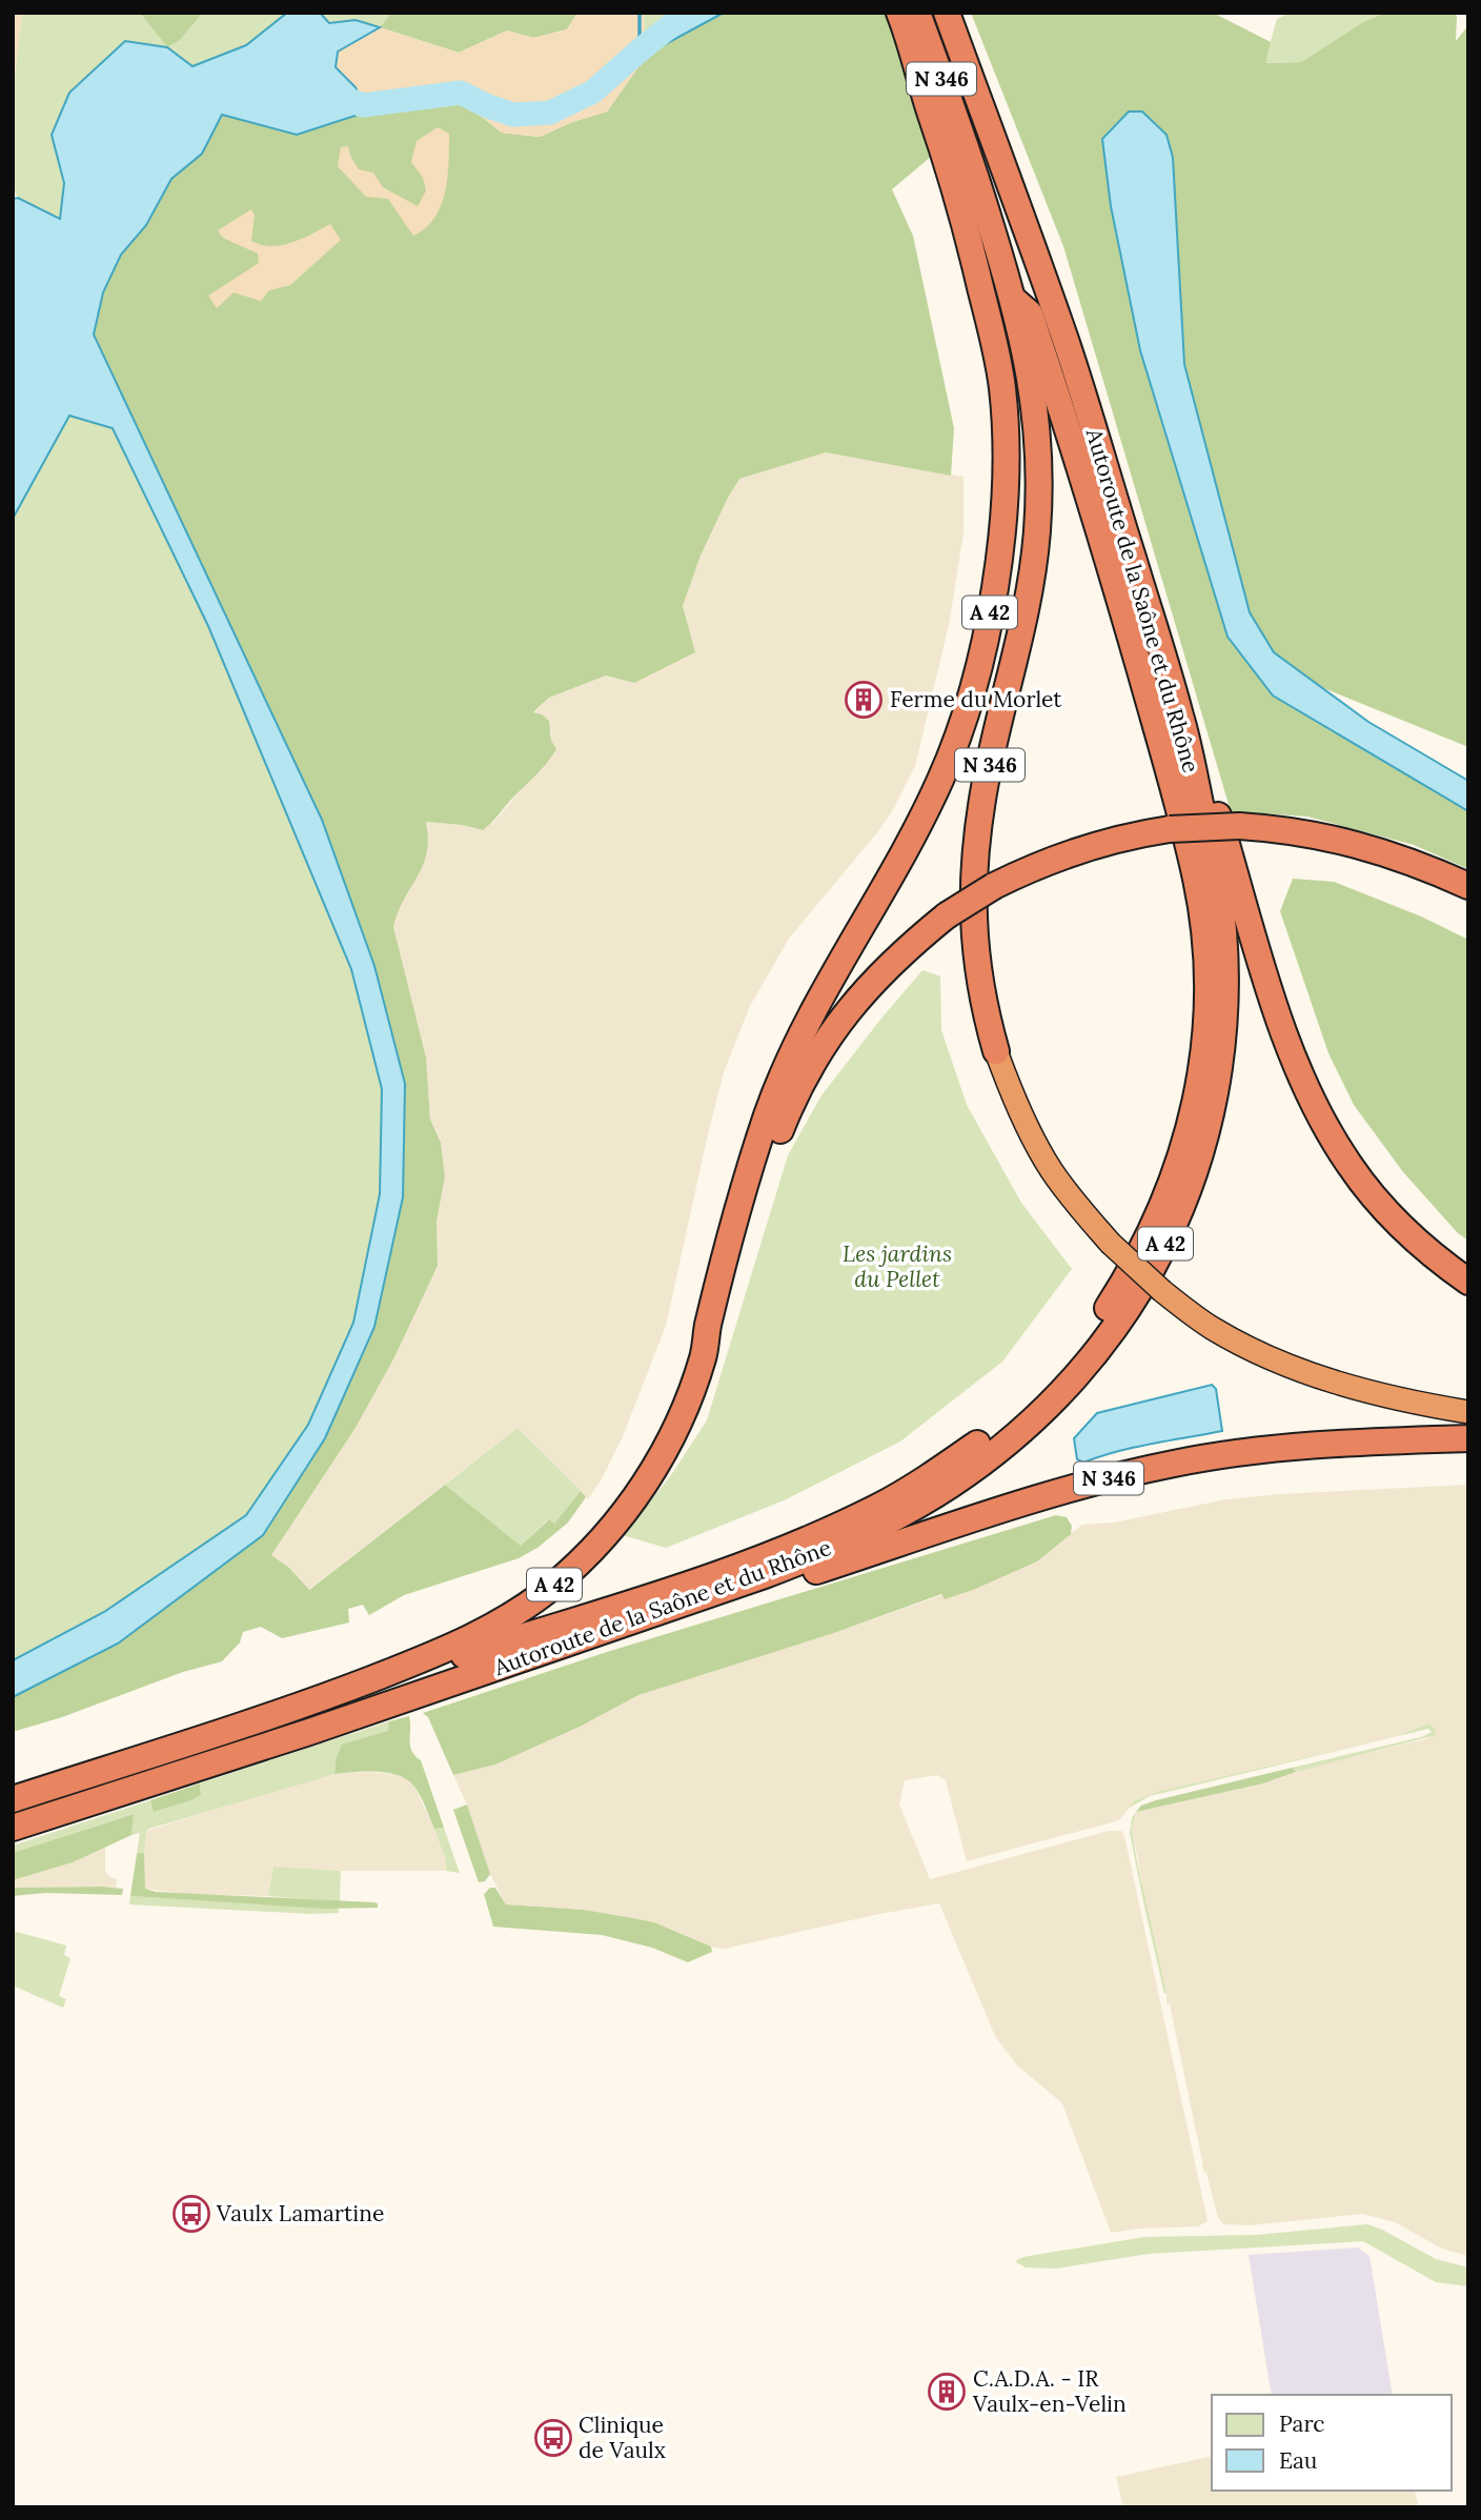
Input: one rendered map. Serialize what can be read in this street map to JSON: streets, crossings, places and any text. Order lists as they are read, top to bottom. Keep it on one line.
{"streets":{"highway":["N 346","Autoroute de la Saône et du Rhône","A 42"]},"crossings":[["N 346","Autoroute de la Saône et du Rhône"],["N 346","A 42"],["Autoroute de la Saône et du Rhône","A 42"]],"parks":["Les jardins du Pellet"],"places":{"building":["Ferme du Morlet","C.A.D.A. - IR Vaulx-en-Velin"],"bus stop":["Vaulx Lamartine","Clinique de Vaulx"]},"legend":["Parc","Eau"]}
